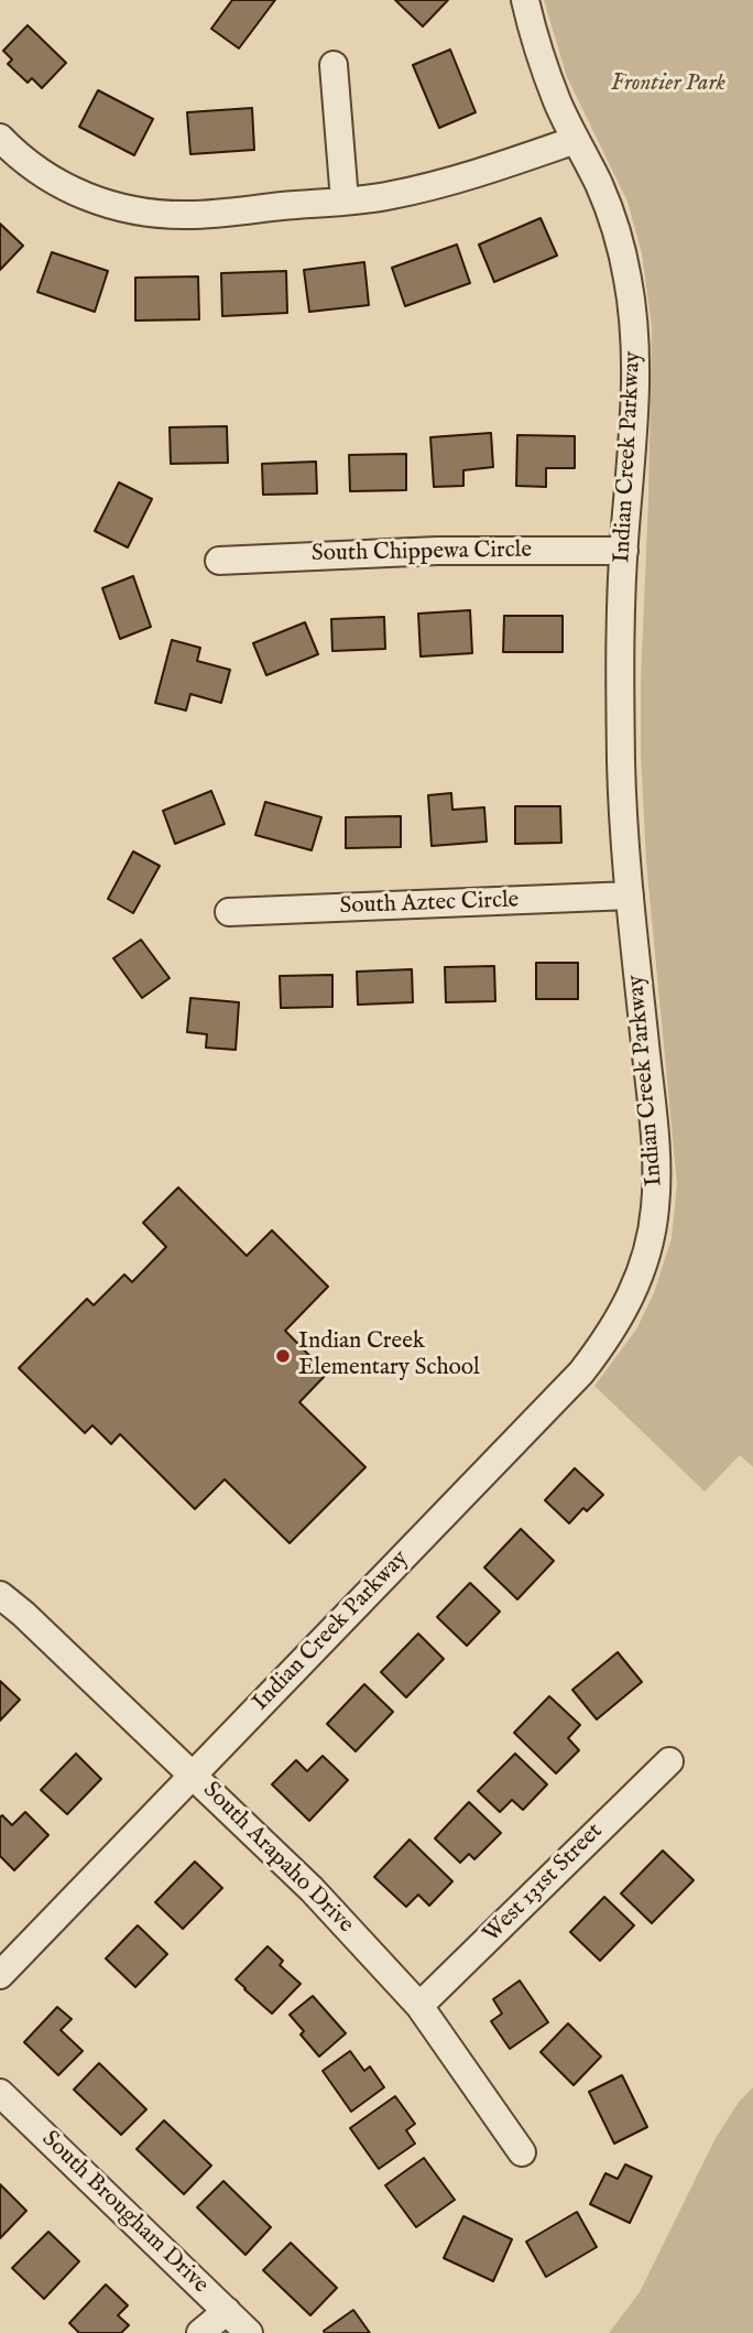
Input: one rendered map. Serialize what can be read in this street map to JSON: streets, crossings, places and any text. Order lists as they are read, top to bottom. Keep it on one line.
{"streets":{"street":["Indian Creek Parkway","South Chippewa Circle","South Aztec Circle","South Arapaho Drive","West 131st Street","South Brougham Drive"]},"crossings":[["Indian Creek Parkway","South Chippewa Circle"],["Indian Creek Parkway","South Aztec Circle"],["Indian Creek Parkway","South Arapaho Drive"],["South Arapaho Drive","West 131st Street"]],"parks":["Frontier Park"],"places":["Indian Creek Elementary School"]}
